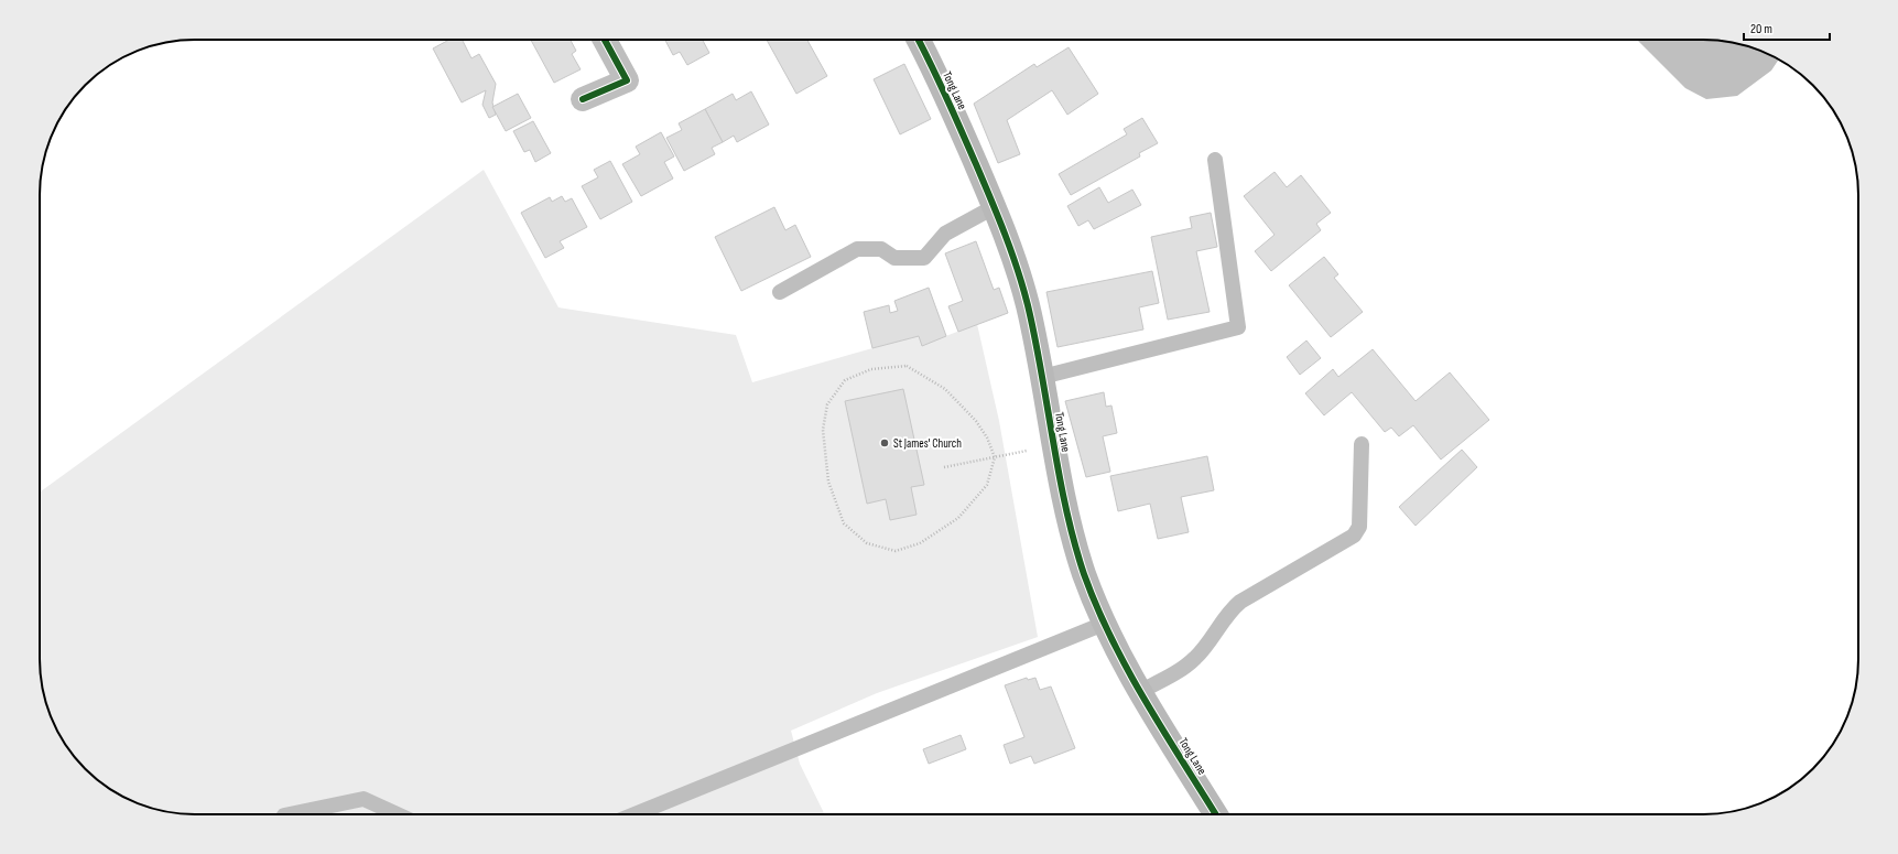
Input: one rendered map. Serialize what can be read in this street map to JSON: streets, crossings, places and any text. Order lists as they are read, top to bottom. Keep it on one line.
{"streets":{"street":["Tong Lane"]},"places":["St James' Church"],"scale_bar":"20 m"}
